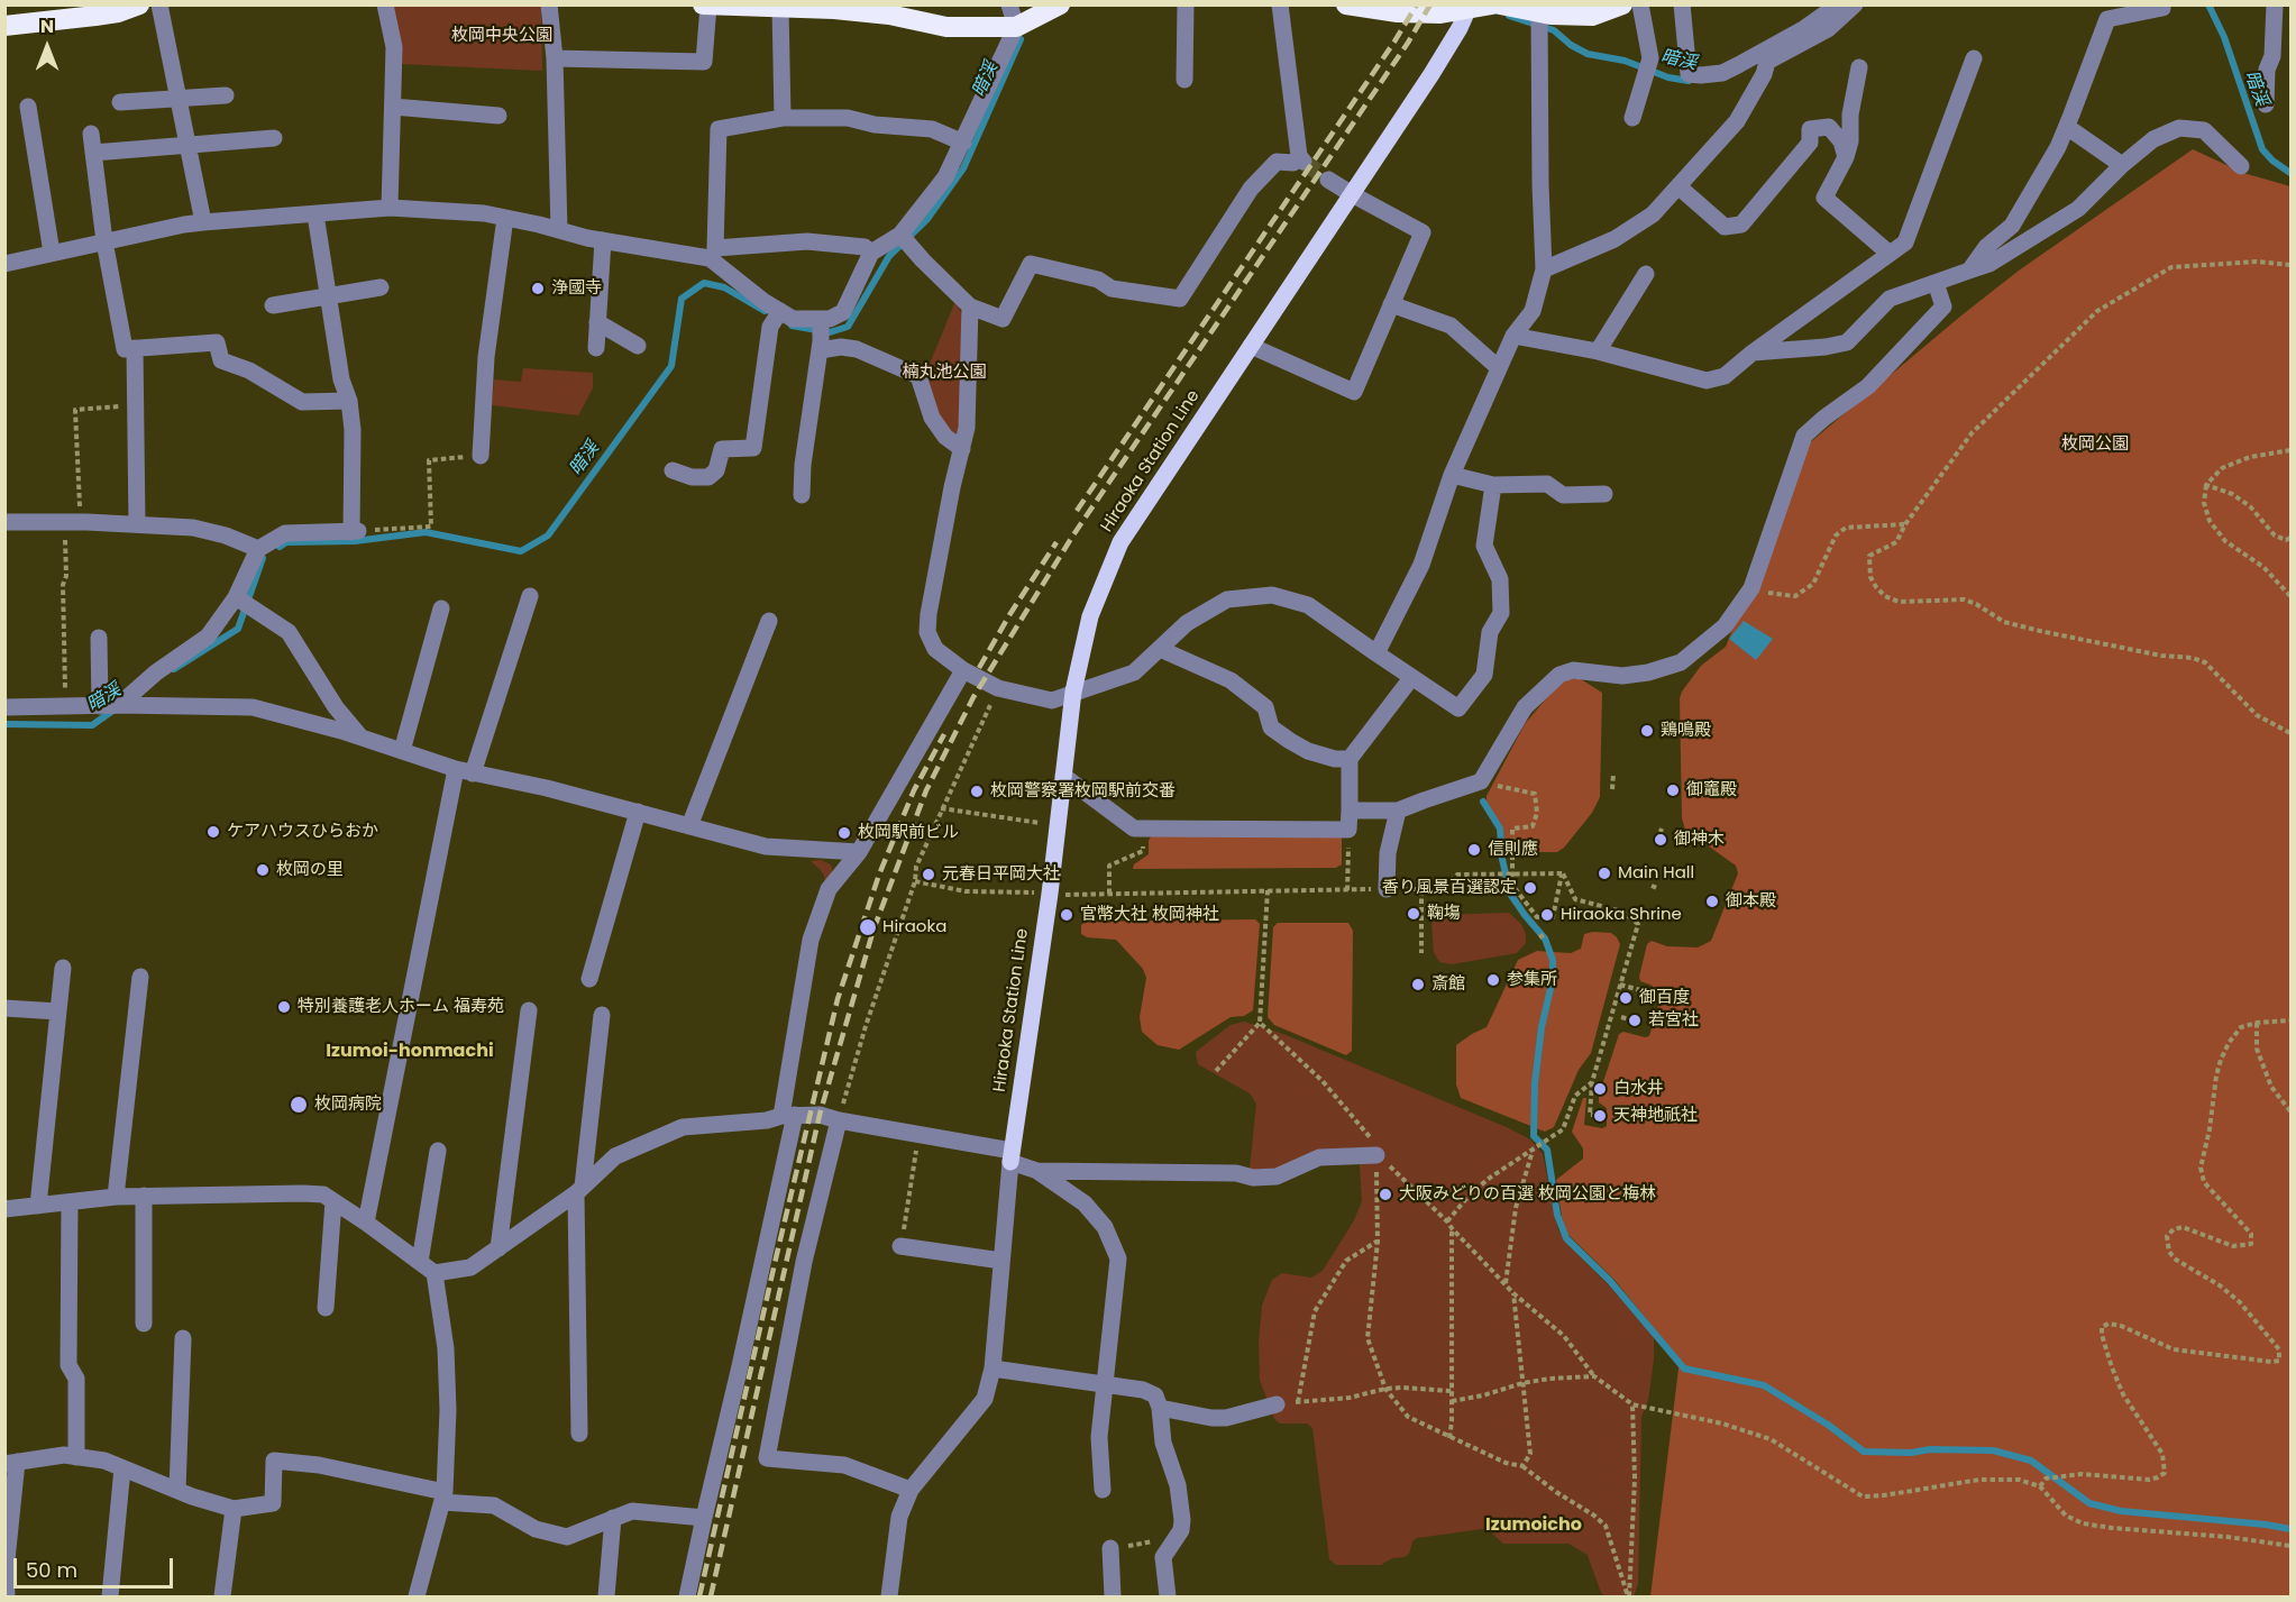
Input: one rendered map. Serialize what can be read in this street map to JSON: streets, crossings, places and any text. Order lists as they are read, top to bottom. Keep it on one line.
{"streets":{"main road":["Hiraoka Station Line"]},"districts":["Izumoi-honmachi","Izumoicho"],"water":["暗渓"],"parks":["枚岡中央公園","楠丸池公園","枚岡公園"],"places":["浄國寺","鶏鳴殿","御竈殿","枚岡警察署枚岡駅前交番","ケアハウスひらおか","枚岡駅前ビル","御神木","信則應","枚岡の里","Main Hall","元春日平岡大社","香り風景百選認定","御本殿","鞠塲","官幣大社 枚岡神社","Hiraoka Shrine","Hiraoka","参集所","斎館","御百度","特別養護老人ホーム 福寿苑","若宮社","白水井","枚岡病院","天神地祇社","大阪みどりの百選 枚岡公園と梅林"],"scale_bar":"50 m","north":"top"}
